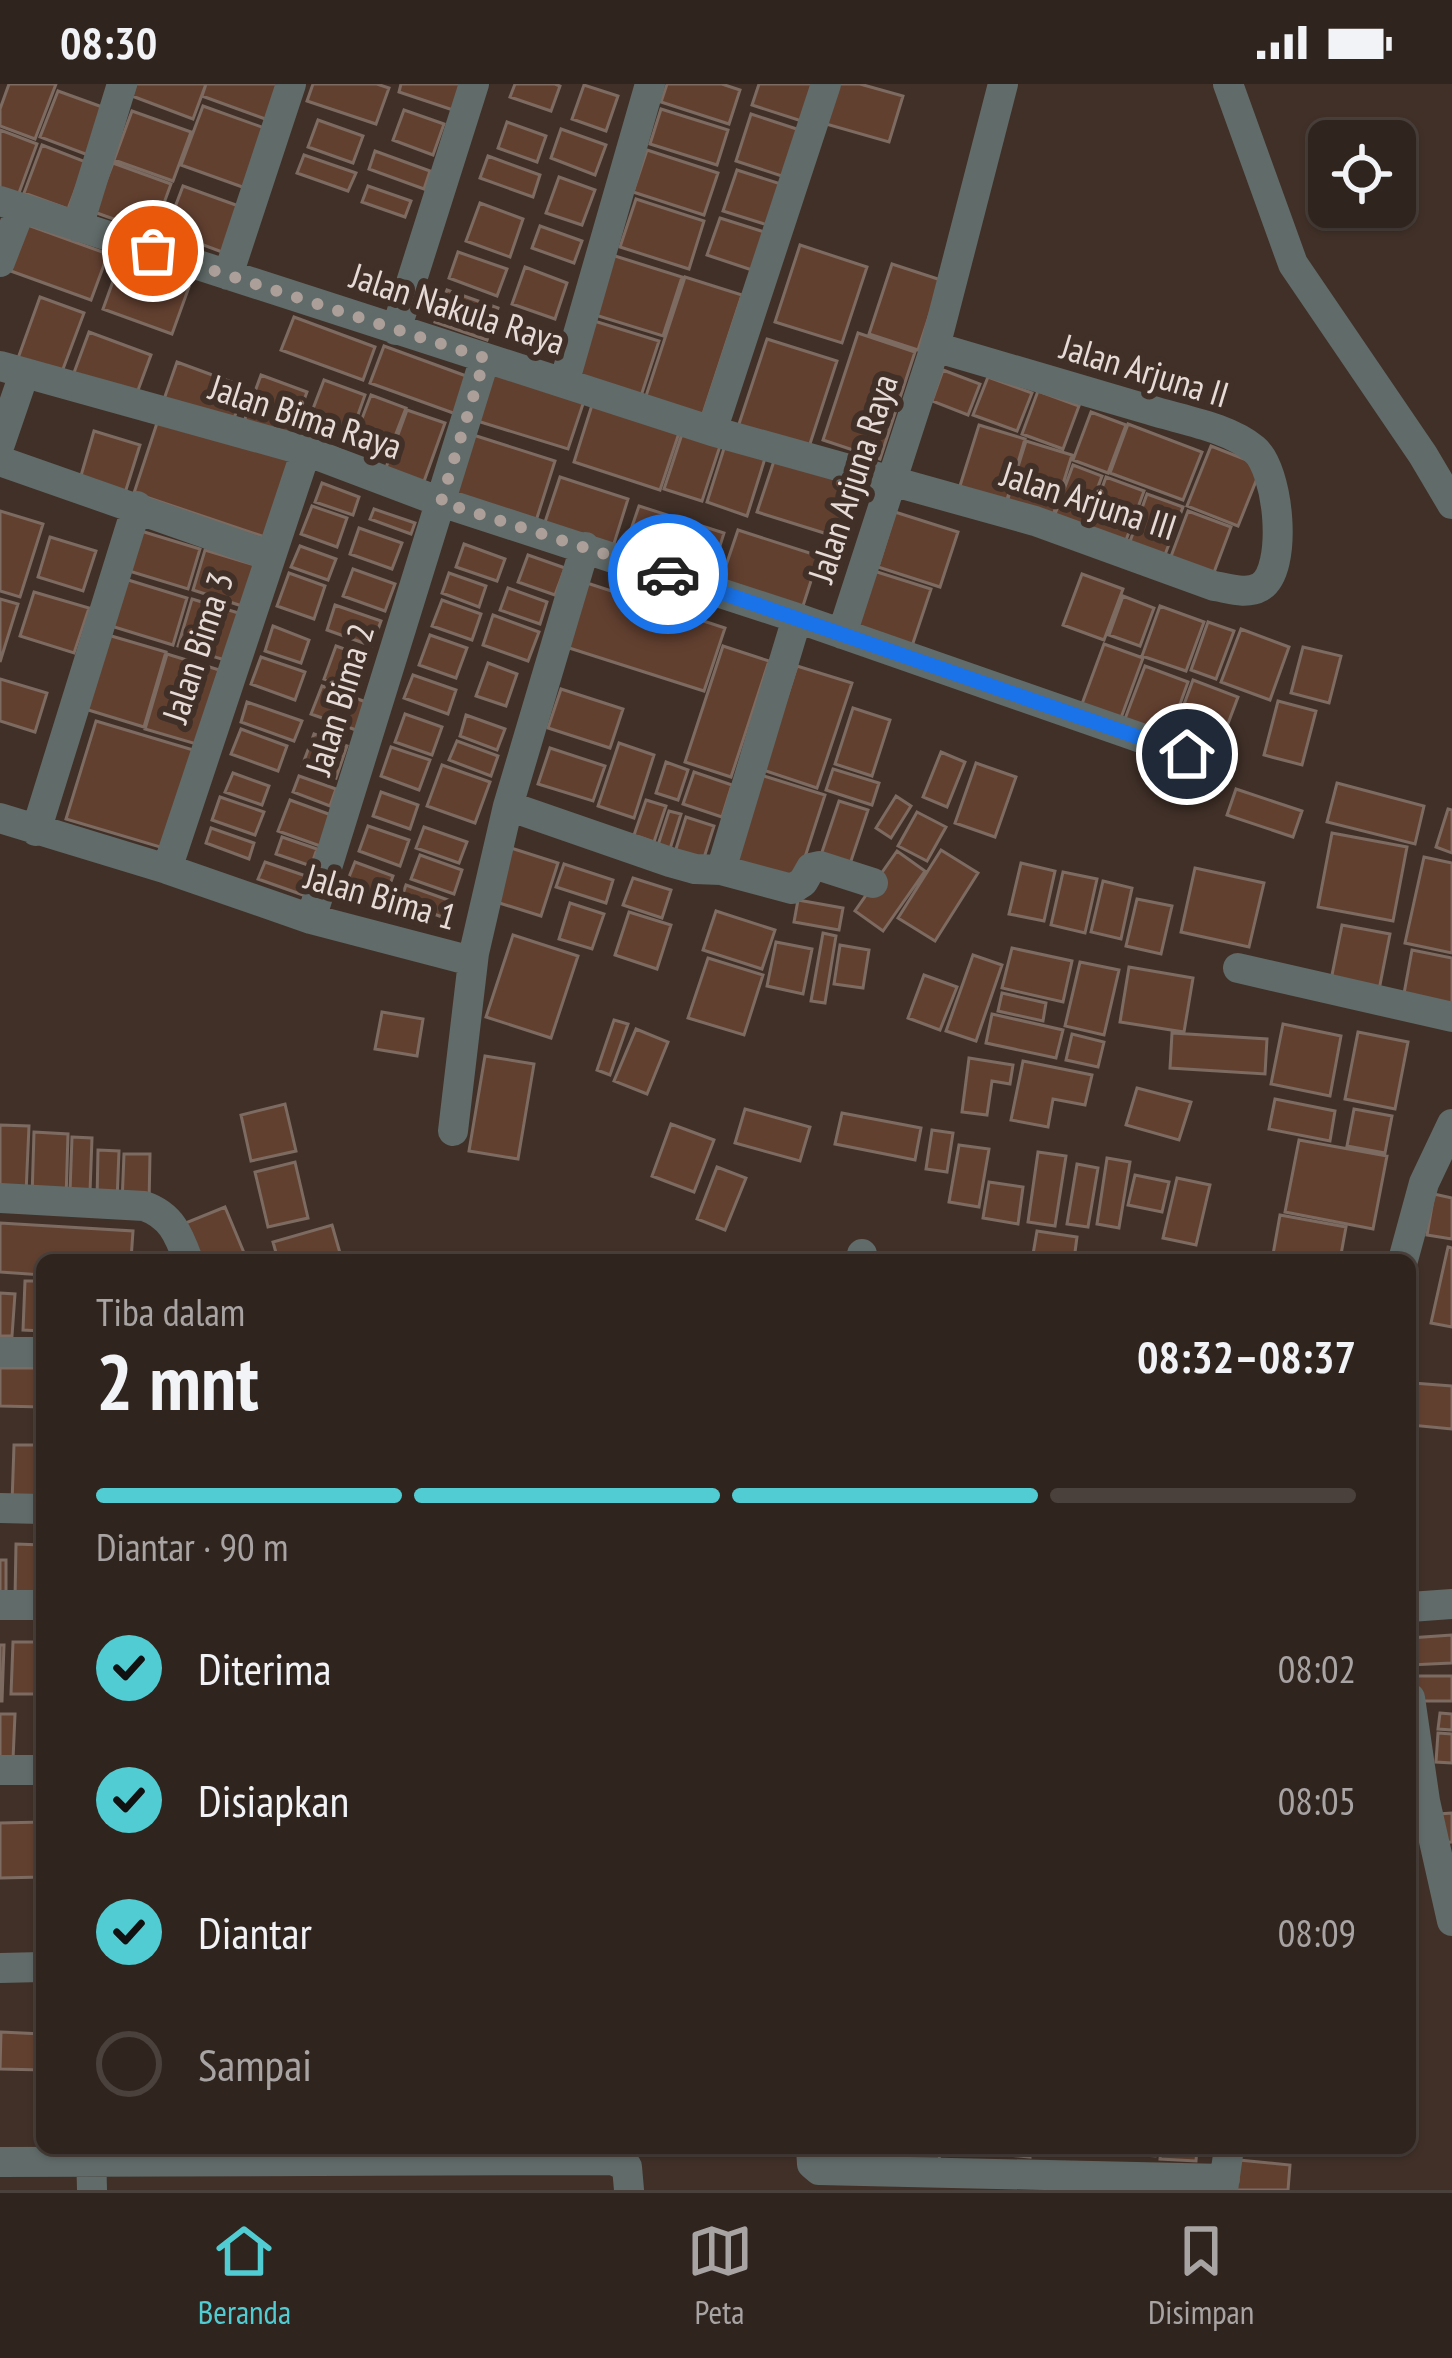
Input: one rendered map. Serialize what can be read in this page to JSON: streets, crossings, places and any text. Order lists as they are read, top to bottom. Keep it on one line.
{"streets":{"street":["Jalan Nakula Raya","Jalan Arjuna II","Jalan Bima Raya","Jalan Arjuna Raya","Jalan Arjuna III","Jalan Bima 3","Jalan Bima 2","Jalan Bima 1"]},"crossings":[["Jalan Nakula Raya","Jalan Arjuna Raya"],["Jalan Nakula Raya","Jalan Arjuna III"],["Jalan Nakula Raya","Jalan Bima 2"],["Jalan Arjuna II","Jalan Arjuna Raya"],["Jalan Arjuna II","Jalan Arjuna III"],["Jalan Bima Raya","Jalan Arjuna Raya"],["Jalan Bima Raya","Jalan Bima 3"],["Jalan Bima Raya","Jalan Bima 2"],["Jalan Bima Raya","Jalan Bima 1"],["Jalan Arjuna Raya","Jalan Arjuna III"],["Jalan Arjuna Raya","Jalan Bima 1"],["Jalan Bima 3","Jalan Bima 1"],["Jalan Bima 2","Jalan Bima 1"]],"page":{"status":"08:30","heading":["2 mnt","Tiba dalam","08:32–08:37"],"bar":"Diantar · 90 m","list":[["Diterima","08:02"],["Disiapkan","08:05"],["Diantar","08:09"],"Sampai"],"tabs":["Beranda","Peta","Disimpan"]}}
